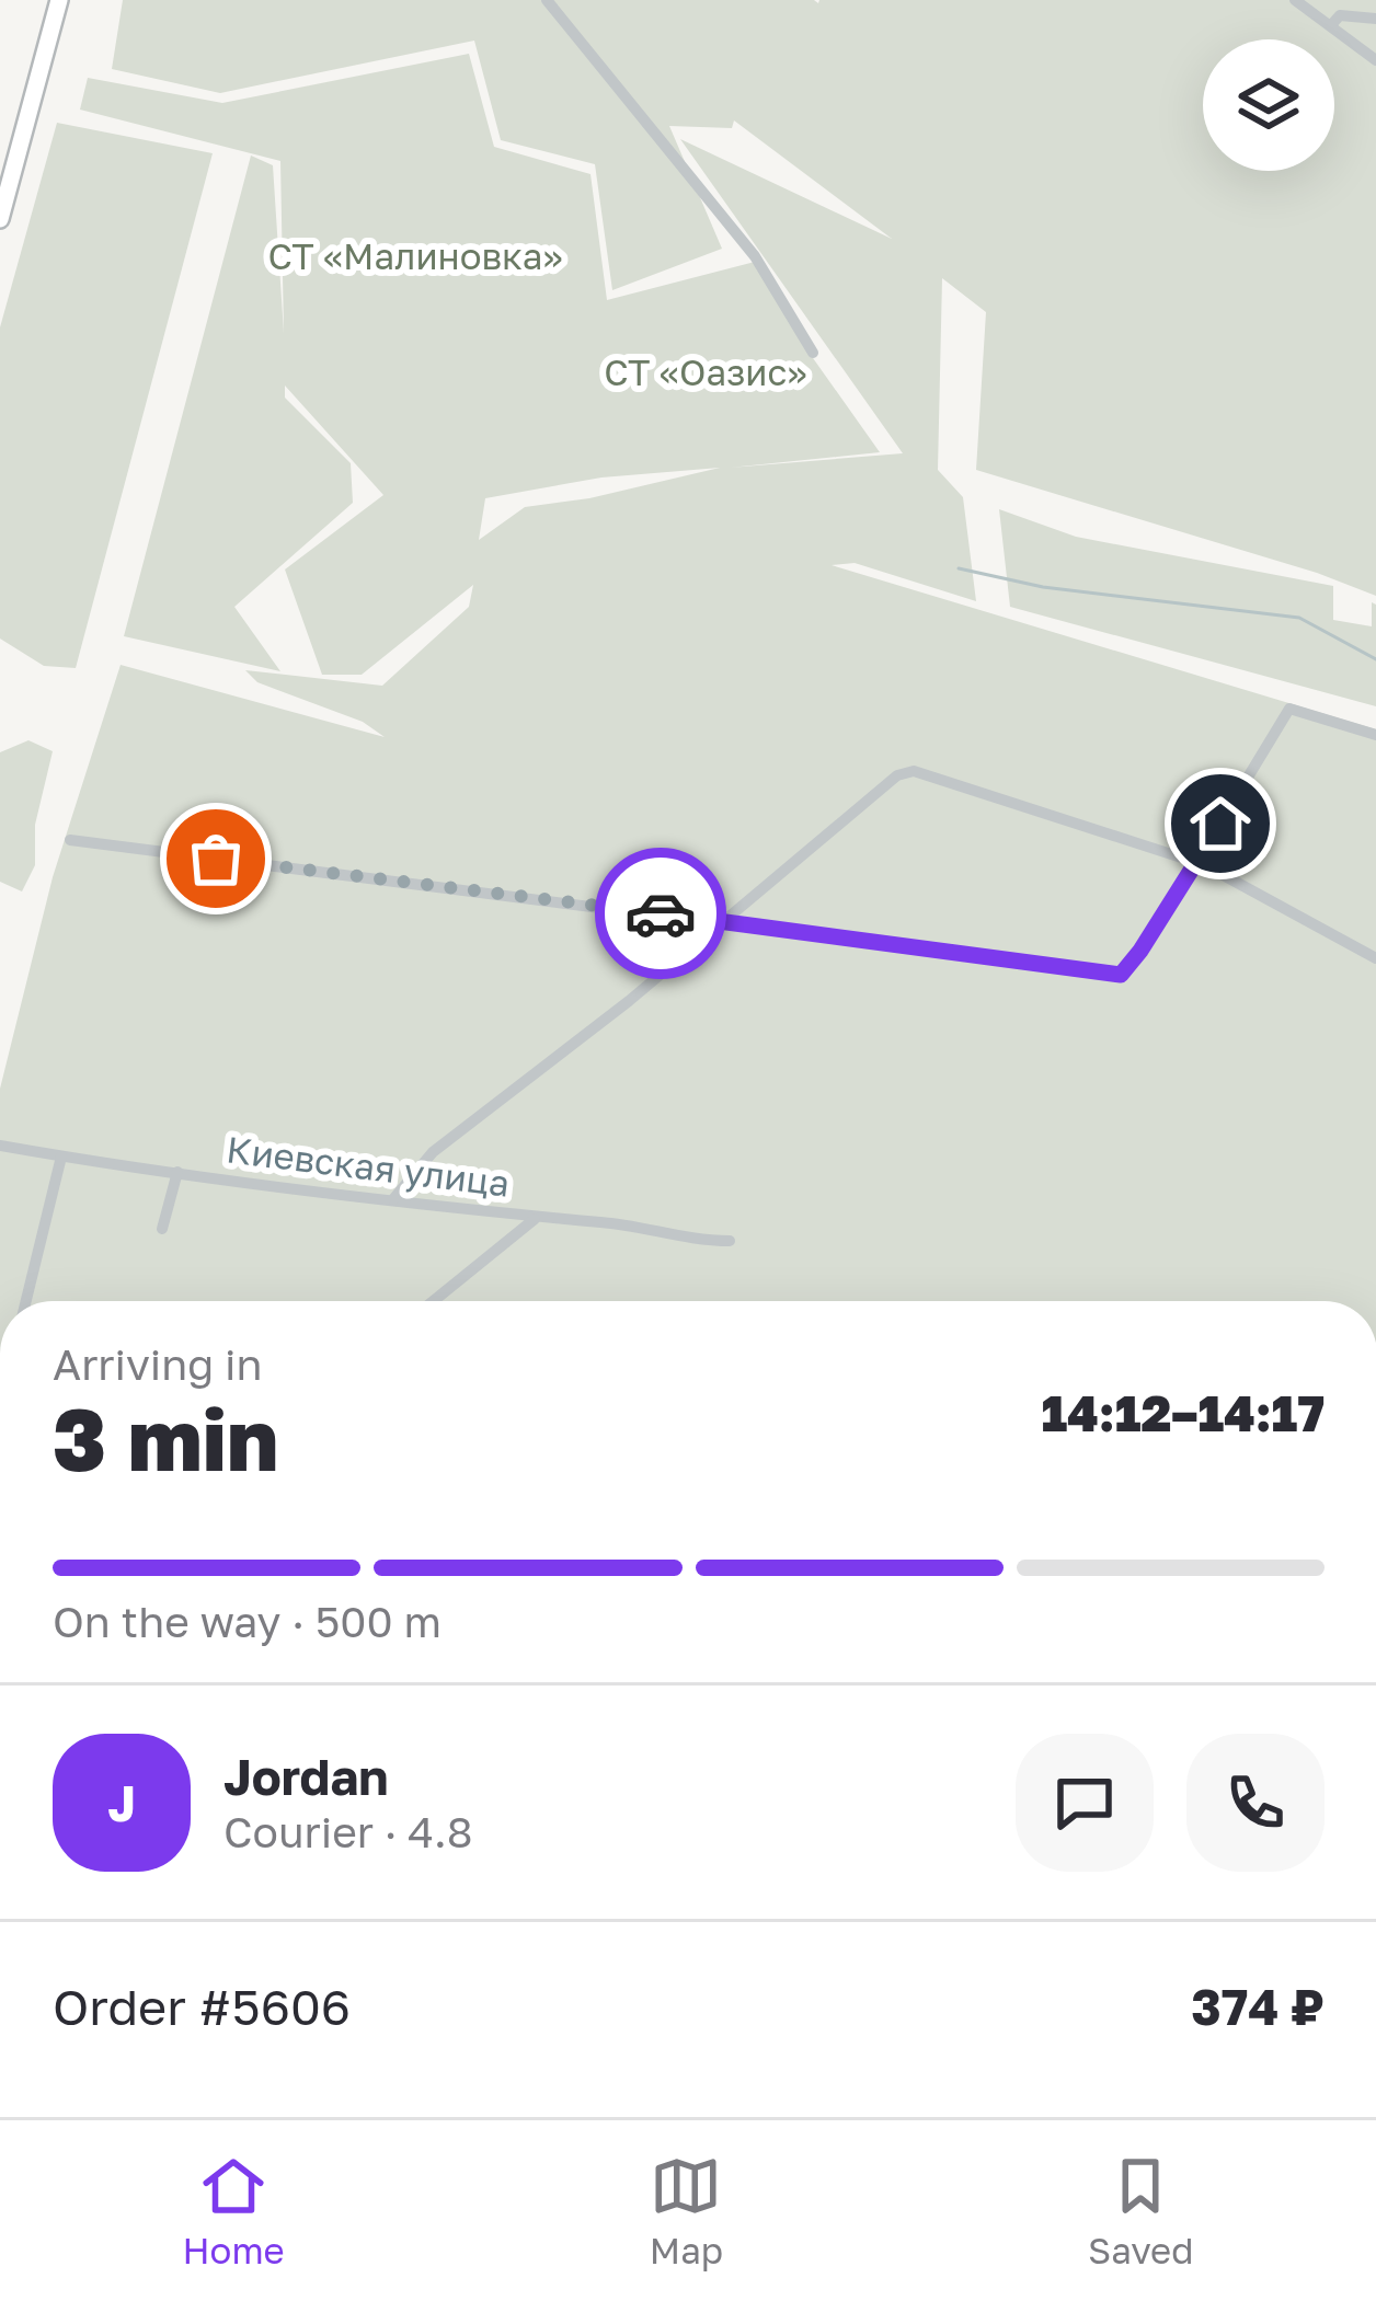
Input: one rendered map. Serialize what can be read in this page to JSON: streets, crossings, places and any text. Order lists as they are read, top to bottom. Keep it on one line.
{"streets":{"street":["Киевская улица"]},"parks":["СТ «Малиновка»","СТ «Оазис»"],"page":{"heading":["3 min","Arriving in","14:12–14:17"],"panel":["Jordan","Courier · 4.8","Order #5606","374 ₽"],"bar":"On the way · 500 m","round":"J","tabs":["Home","Map","Saved"]}}
